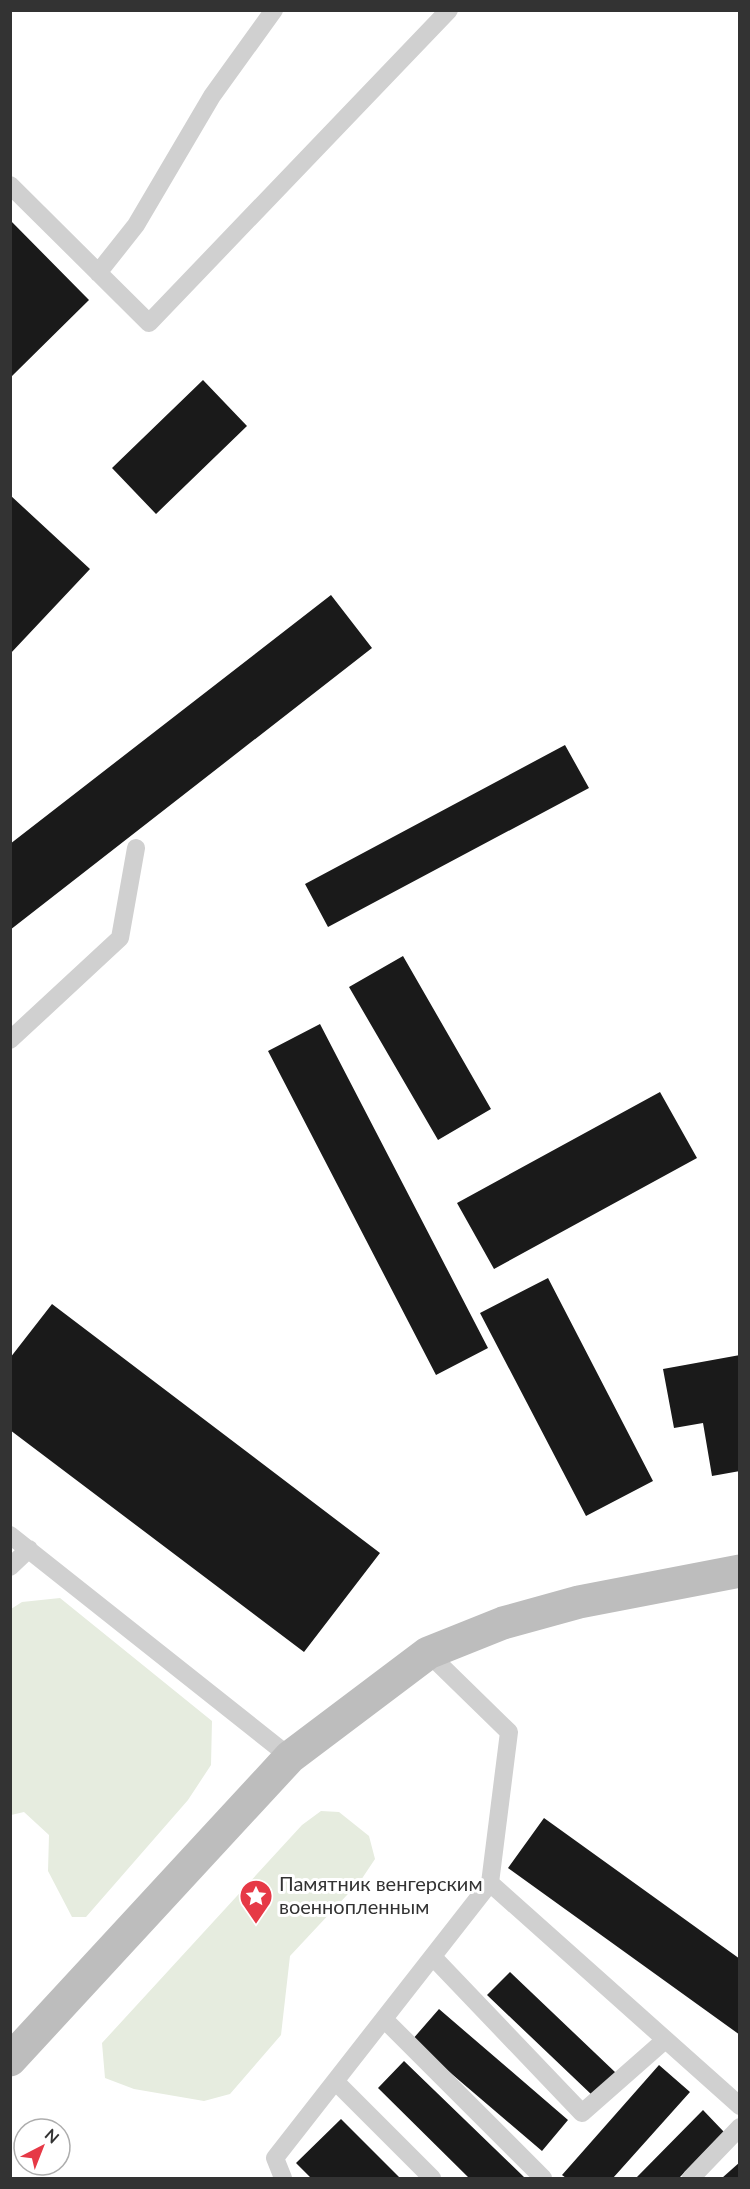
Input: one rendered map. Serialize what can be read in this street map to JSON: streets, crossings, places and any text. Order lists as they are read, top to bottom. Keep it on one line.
{"places":{"place":["Памятник венгерским военнопленным"]},"north":"top right"}
